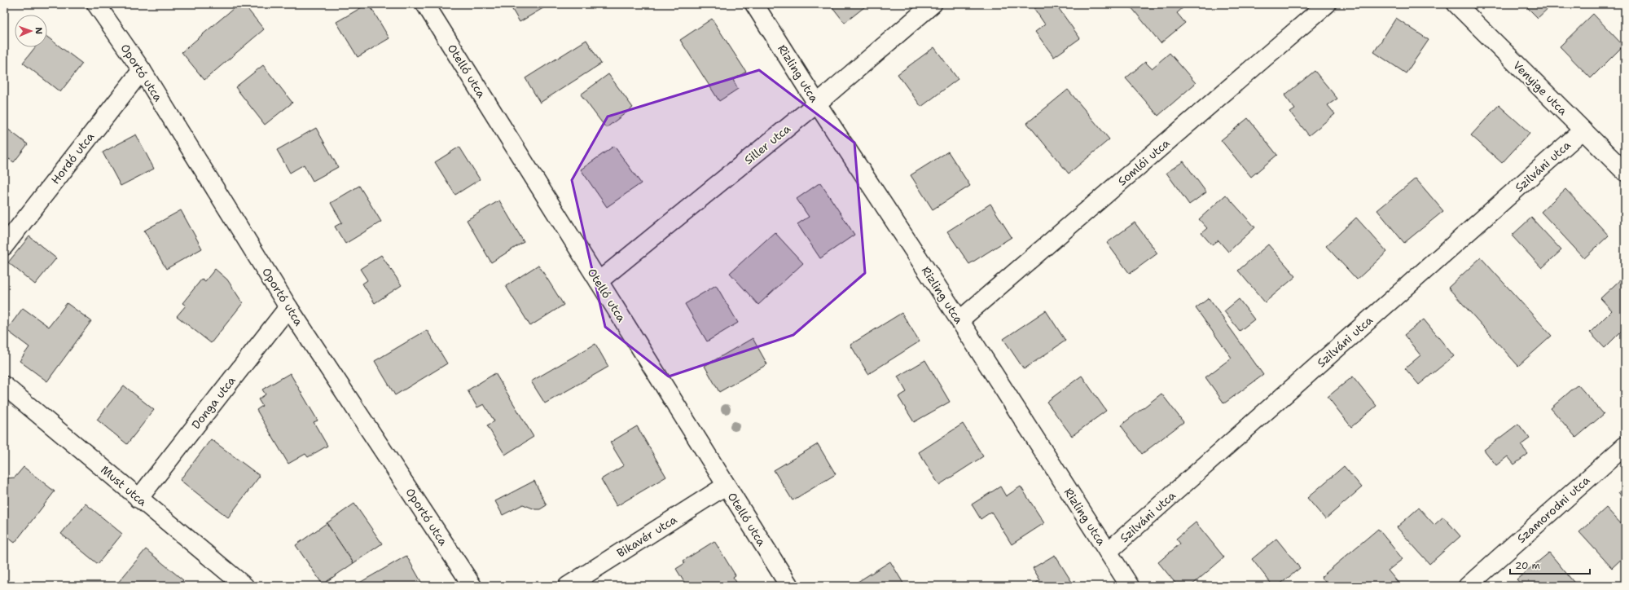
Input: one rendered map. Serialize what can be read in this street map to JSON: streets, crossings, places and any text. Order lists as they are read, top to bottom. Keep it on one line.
{"streets":{"street":["Otelló utca","Oportó utca","Rizling utca","Venyige utca","Siller utca","Hordó utca","Somlói utca","Szilváni utca","Donga utca","Must utca","Szamorodni utca","Bikavér utca"]},"crossings":[["Otelló utca","Siller utca"],["Otelló utca","Bikavér utca"],["Oportó utca","Hordó utca"],["Oportó utca","Donga utca"],["Rizling utca","Siller utca"],["Rizling utca","Somlói utca"],["Rizling utca","Szilváni utca"],["Venyige utca","Szilváni utca"],["Donga utca","Must utca"]],"scale_bar":"20 m","north":"right"}
